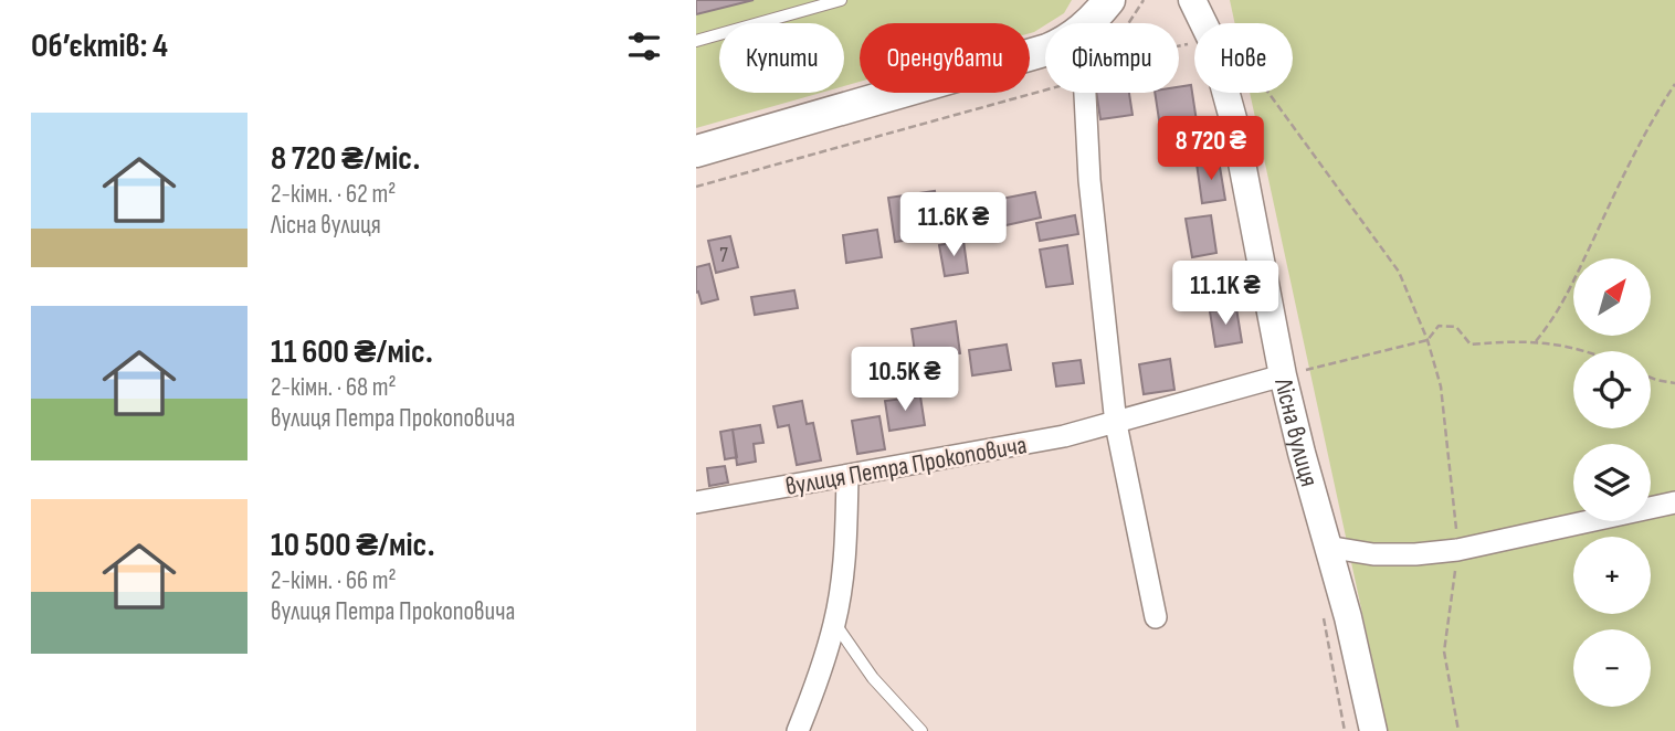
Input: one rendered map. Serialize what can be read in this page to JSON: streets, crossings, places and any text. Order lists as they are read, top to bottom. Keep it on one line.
{"streets":{"street":["Лісна вулиця","вулиця Петра Прокоповича"]},"crossings":[["Лісна вулиця","вулиця Петра Прокоповича"]],"house_numbers":["7"],"north":"top right","page":{"heading":"Об’єктів: 4","chip":["Купити","Орендувати","Фільтри","Нове"],"list":[{"name":"8 720 ₴/міс.","note":"2-кімн. · 62 m² · Лісна вулиця"},{"name":"11 600 ₴/міс.","note":"2-кімн. · 68 m² · вулиця Петра Прокоповича"},{"name":"10 500 ₴/міс.","note":"2-кімн. · 66 m² · вулиця Петра Прокоповича"}],"price":["8 720 ₴","11.6K ₴","11.1K ₴","10.5K ₴"],"map_buttons":["+","−"]}}
